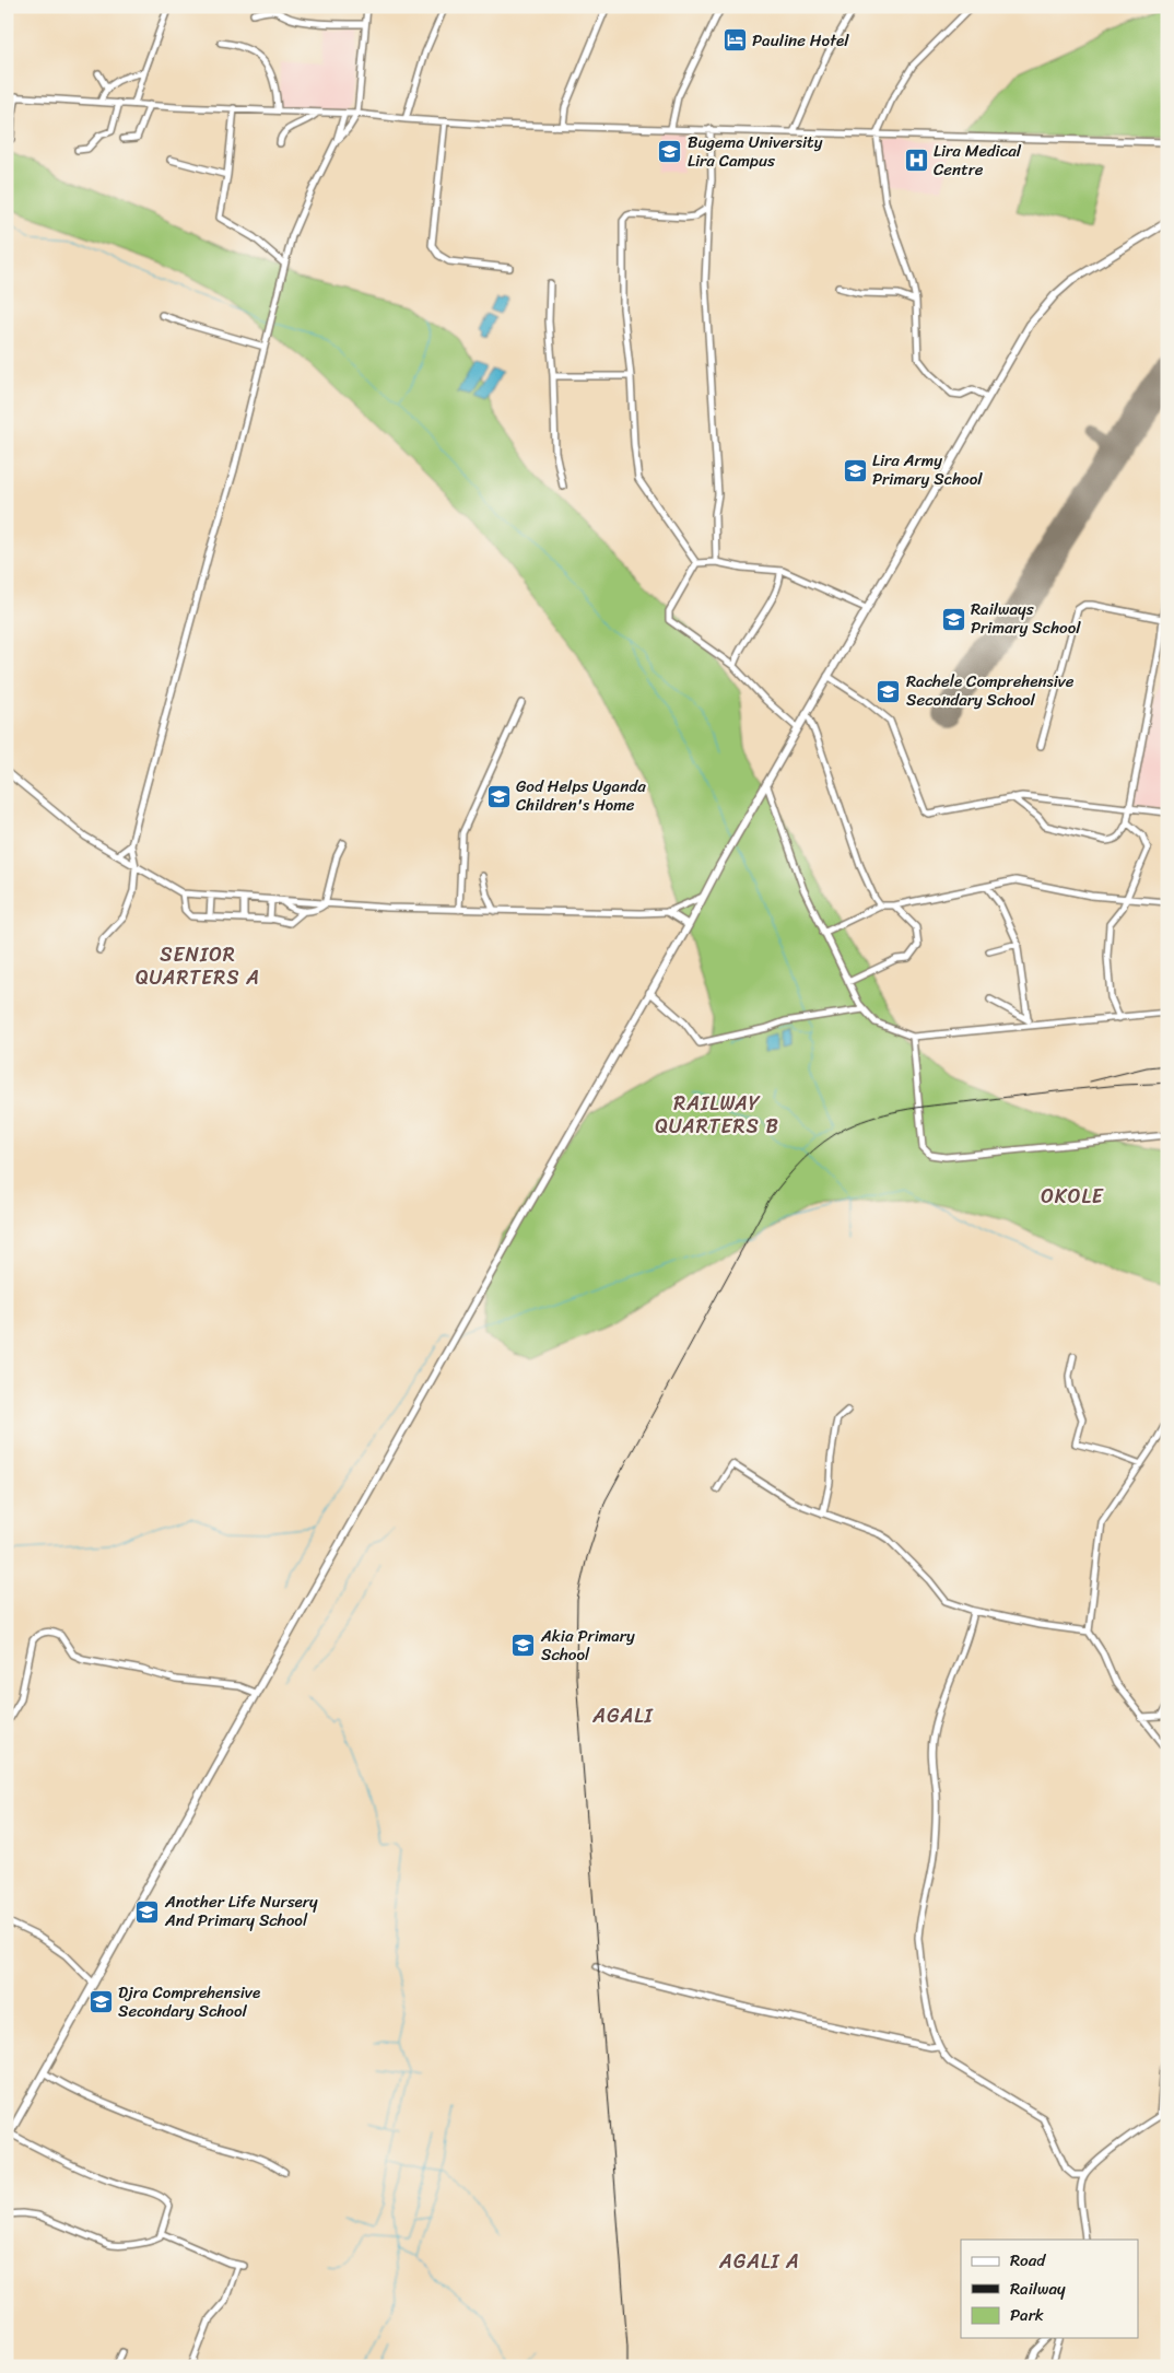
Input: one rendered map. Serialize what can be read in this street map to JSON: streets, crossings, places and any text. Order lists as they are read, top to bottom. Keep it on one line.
{"districts":["SENIOR QUARTERS A","RAILWAY QUARTERS B","OKOLE","AGALI","AGALI A"],"places":{"hotel":["Pauline Hotel"],"school or university":["Bugema University Lira Campus","Lira Army Primary School","Railways Primary School","Rachele Comprehensive Secondary School","God Helps Uganda Children's Home","Akia Primary School","Another Life Nursery And Primary School","Djra Comprehensive Secondary School"],"hospital":["Lira Medical Centre"]},"legend":["Road","Railway","Park"]}
